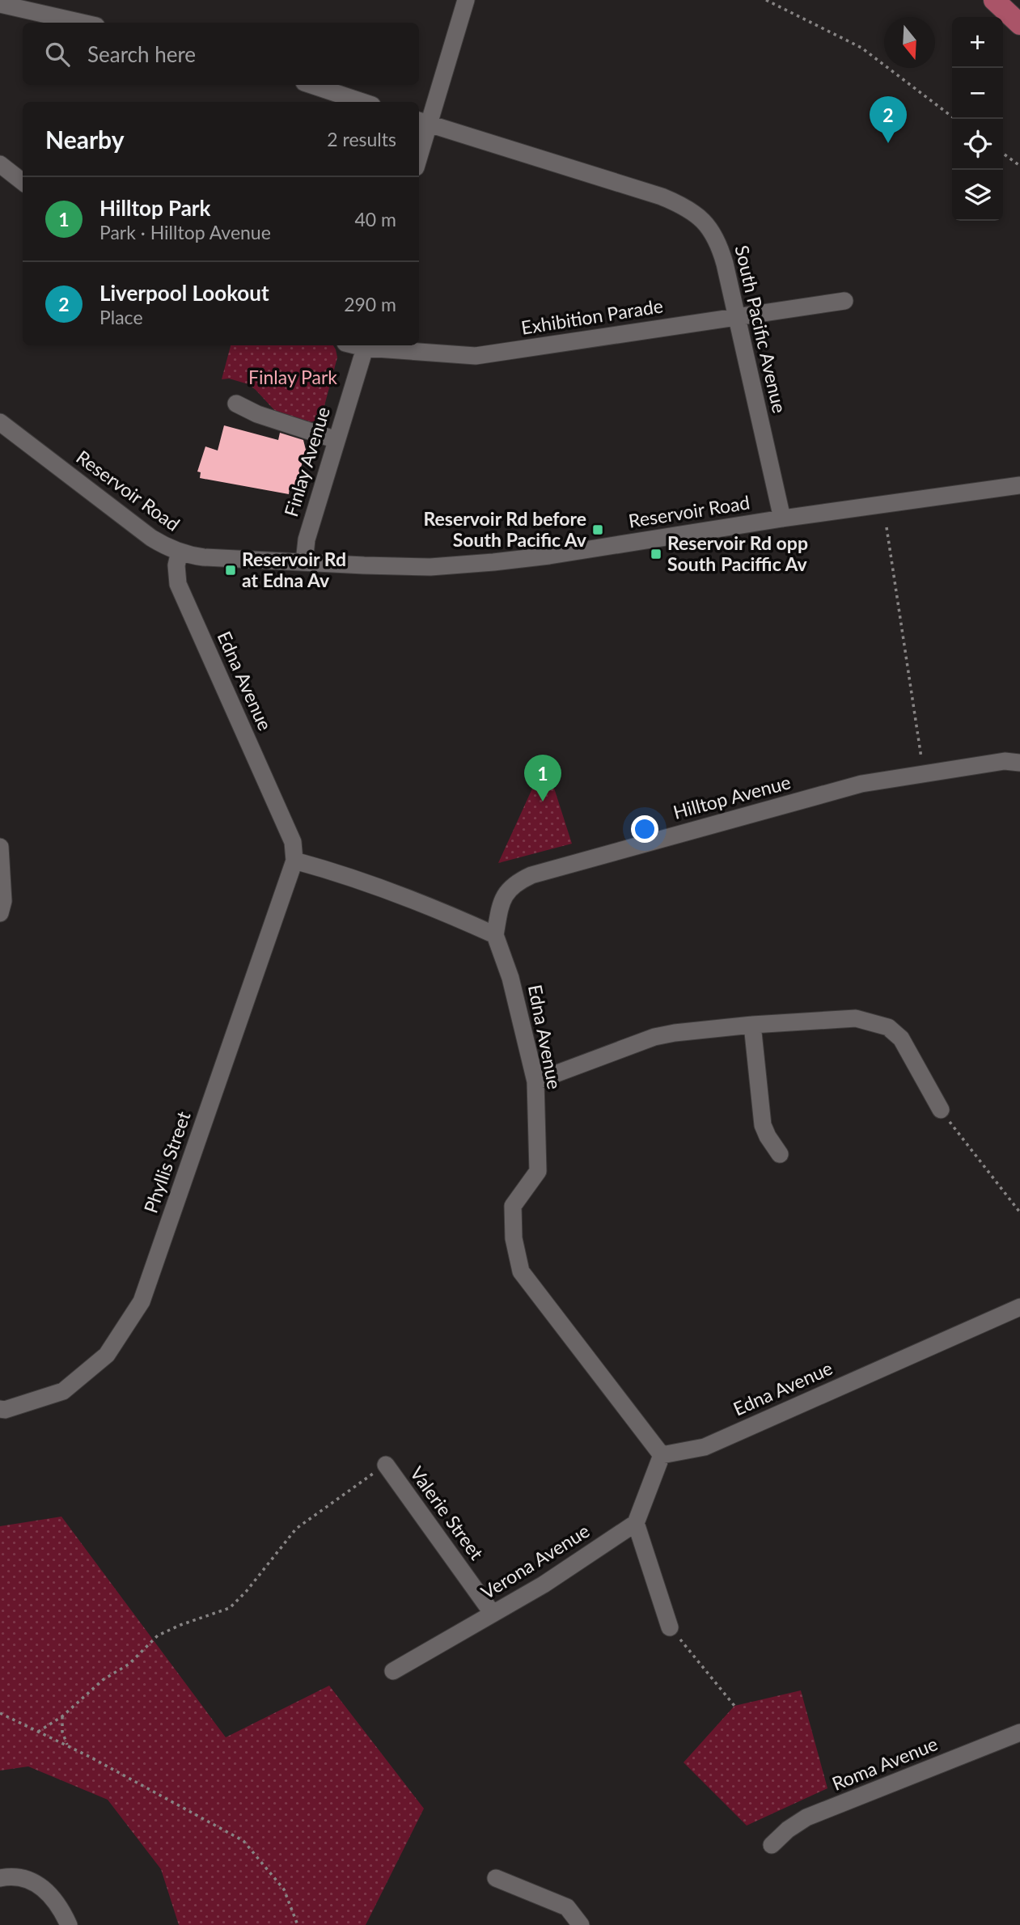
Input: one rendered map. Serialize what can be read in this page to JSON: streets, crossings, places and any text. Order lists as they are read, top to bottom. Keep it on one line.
{"streets":{"street":["Exhibition Parade","South Pacific Avenue","Finlay Avenue","Reservoir Road","Edna Avenue","Hilltop Avenue","Phyllis Street","Valerie Street","Verona Avenue","Roma Avenue"]},"crossings":[["Exhibition Parade","South Pacific Avenue"],["Exhibition Parade","Finlay Avenue"],["South Pacific Avenue","Reservoir Road"],["Finlay Avenue","Reservoir Road"],["Reservoir Road","Edna Avenue"],["Edna Avenue","Hilltop Avenue"],["Edna Avenue","Phyllis Street"],["Valerie Street","Verona Avenue"]],"parks":["Finlay Park"],"places":{"transit":["Reservoir Rd before South Pacific Av","Reservoir Rd opp South Paciffic Av","Reservoir Rd at Edna Av"]},"north":"bottom","page":{"map_buttons":["+","−"],"search":"Search here","pins":["2","1"],"heading":["Nearby","2 results"],"list":[{"mark":"1","name":"Hilltop Park","note":"Park · Hilltop Avenue","value":"40 m"},{"mark":"2","name":"Liverpool Lookout","note":"Place","value":"290 m"}]}}
